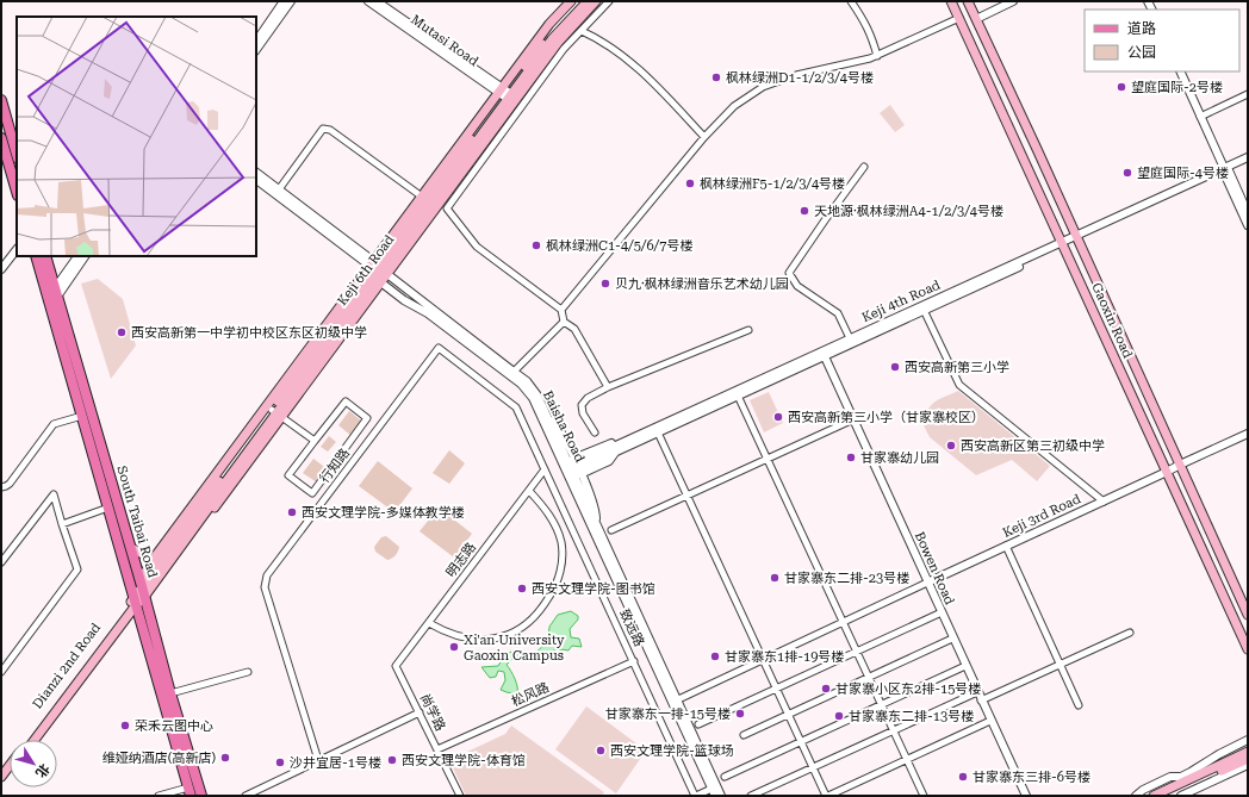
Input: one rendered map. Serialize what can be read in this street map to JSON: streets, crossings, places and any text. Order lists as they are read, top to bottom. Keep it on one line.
{"streets":{"main road":["Keji 6th Road","Gaoxin Road","South Taibai Road","Dianzi 2nd Road"],"street":["Mutasi Road","Keji 4th Road","Baisha Road","行知路","Keji 3rd Road","明志路","Bowen Road","致远路","松风路","尚学路"]},"crossings":[["Mutasi Road","Keji 6th Road"],["Keji 6th Road","Baisha Road"],["Keji 6th Road","South Taibai Road"],["Keji 6th Road","Dianzi 2nd Road"],["Keji 4th Road","Gaoxin Road"],["Keji 4th Road","Baisha Road"],["Keji 4th Road","Bowen Road"],["Gaoxin Road","Keji 3rd Road"],["行知路","明志路"],["行知路","致远路"],["Keji 3rd Road","Bowen Road"],["South Taibai Road","Dianzi 2nd Road"],["明志路","致远路"],["明志路","尚学路"],["致远路","松风路"],["松风路","尚学路"]],"places":["枫林绿洲D1-1/2/3/4号楼","望庭国际-2号楼","望庭国际-4号楼","枫林绿洲F5-1/2/3/4号楼","天地源·枫林绿洲A4-1/2/3/4号楼","枫林绿洲C1-4/5/6/7号楼","贝九·枫林绿洲音乐艺术幼儿园","西安高新第一中学初中校区东区初级中学","西安高新第三小学","西安高新第三小学（甘家寨校区）","西安高新区第三初级中学","甘家寨幼儿园","西安文理学院-多媒体教学楼","甘家寨东二排-23号楼","西安文理学院-图书馆","Xi'an University Gaoxin Campus","甘家寨东1排-19号楼","甘家寨小区东2排-15号楼","甘家寨东一排-15号楼","甘家寨东二排-13号楼","荣禾云图中心","西安文理学院-篮球场","维娅纳酒店(高新店)","西安文理学院-体育馆","沙井宜居-1号楼","甘家寨东三排-6号楼"],"legend":["道路","公园"],"north":"bottom right"}
